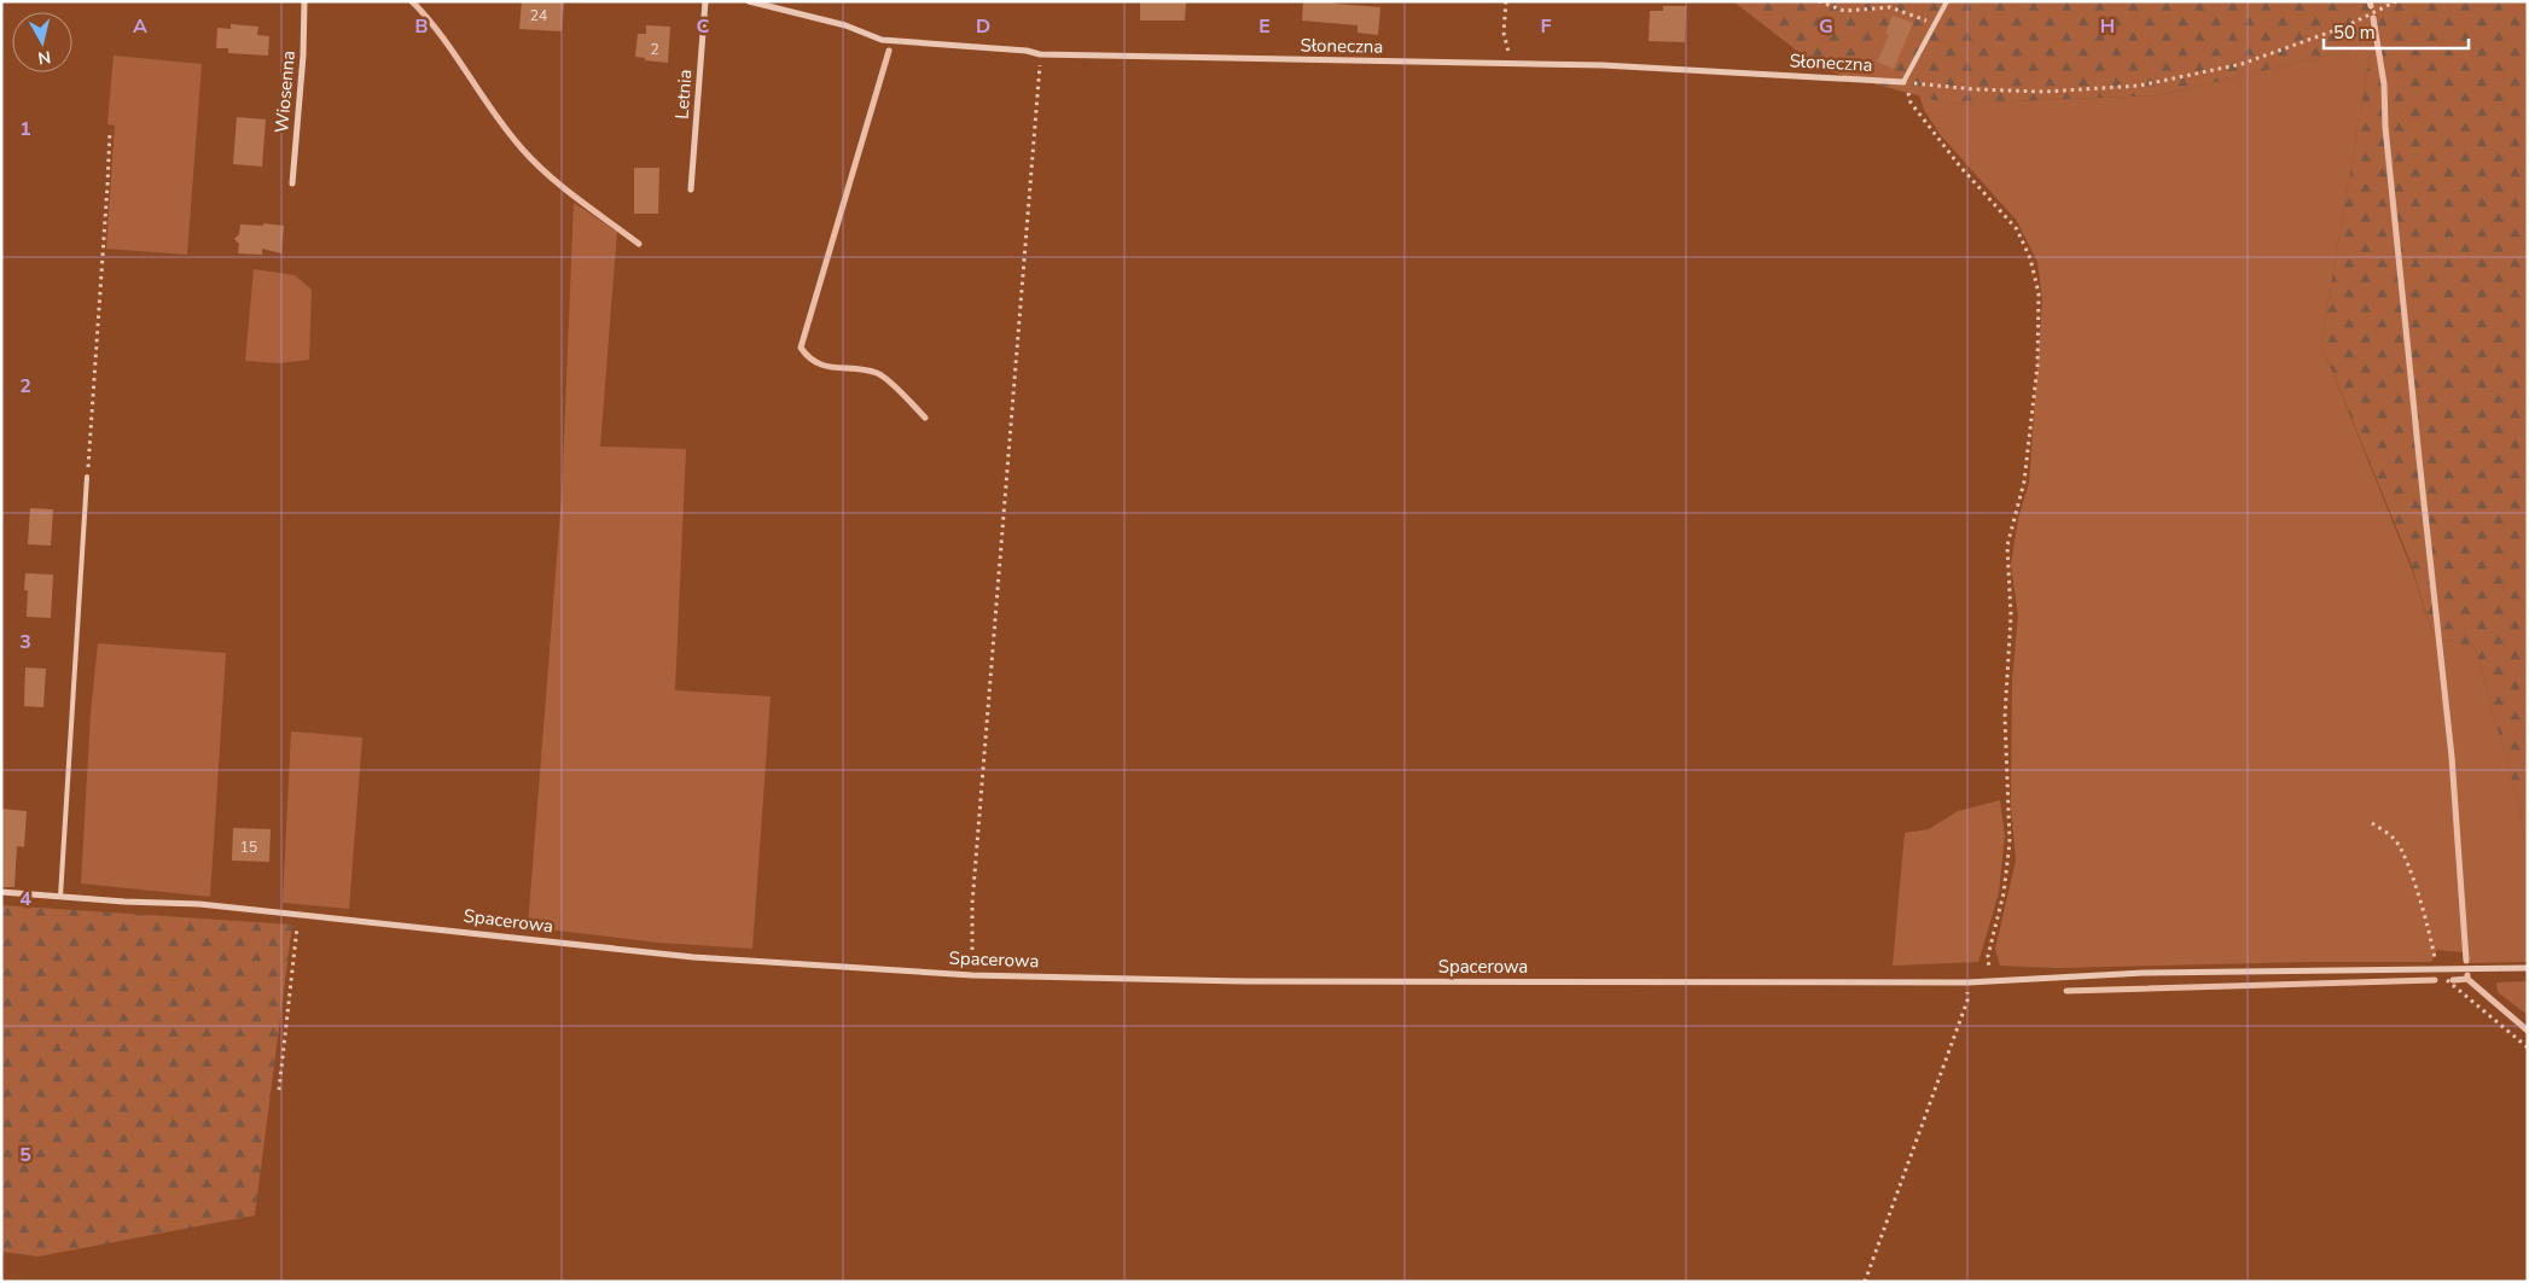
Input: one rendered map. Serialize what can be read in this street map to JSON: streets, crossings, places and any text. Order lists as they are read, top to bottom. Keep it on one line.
{"streets":{"street":["Słoneczna","Wiosenna","Letnia","Spacerowa"]},"house_numbers":["24","2","15"],"scale_bar":"50 m","north":"bottom","grid":{"columns":["A","B","C","D","E","F","G","H"],"rows":["1","2","3","4","5"]}}
